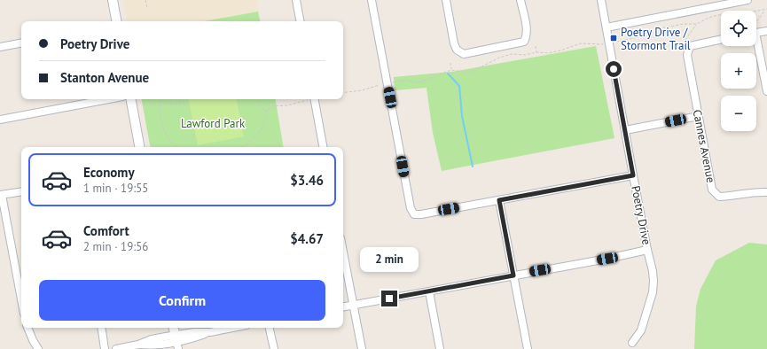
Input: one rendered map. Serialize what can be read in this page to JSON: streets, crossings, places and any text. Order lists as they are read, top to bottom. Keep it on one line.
{"streets":{"street":["Cannes Avenue","Poetry Drive"]},"parks":["Lawford Park"],"places":{"transit":["Poetry Drive / Stormont Trail"]},"page":{"map_buttons":["+","−"],"banner":["Poetry Drive","Stanton Avenue"],"list":[{"name":"Economy","note":"1 min · 19:55","value":"$3.46"},{"name":"Comfort","note":"2 min · 19:56","value":"$4.67"}],"bubble":"2 min","buttons":"Confirm"}}
